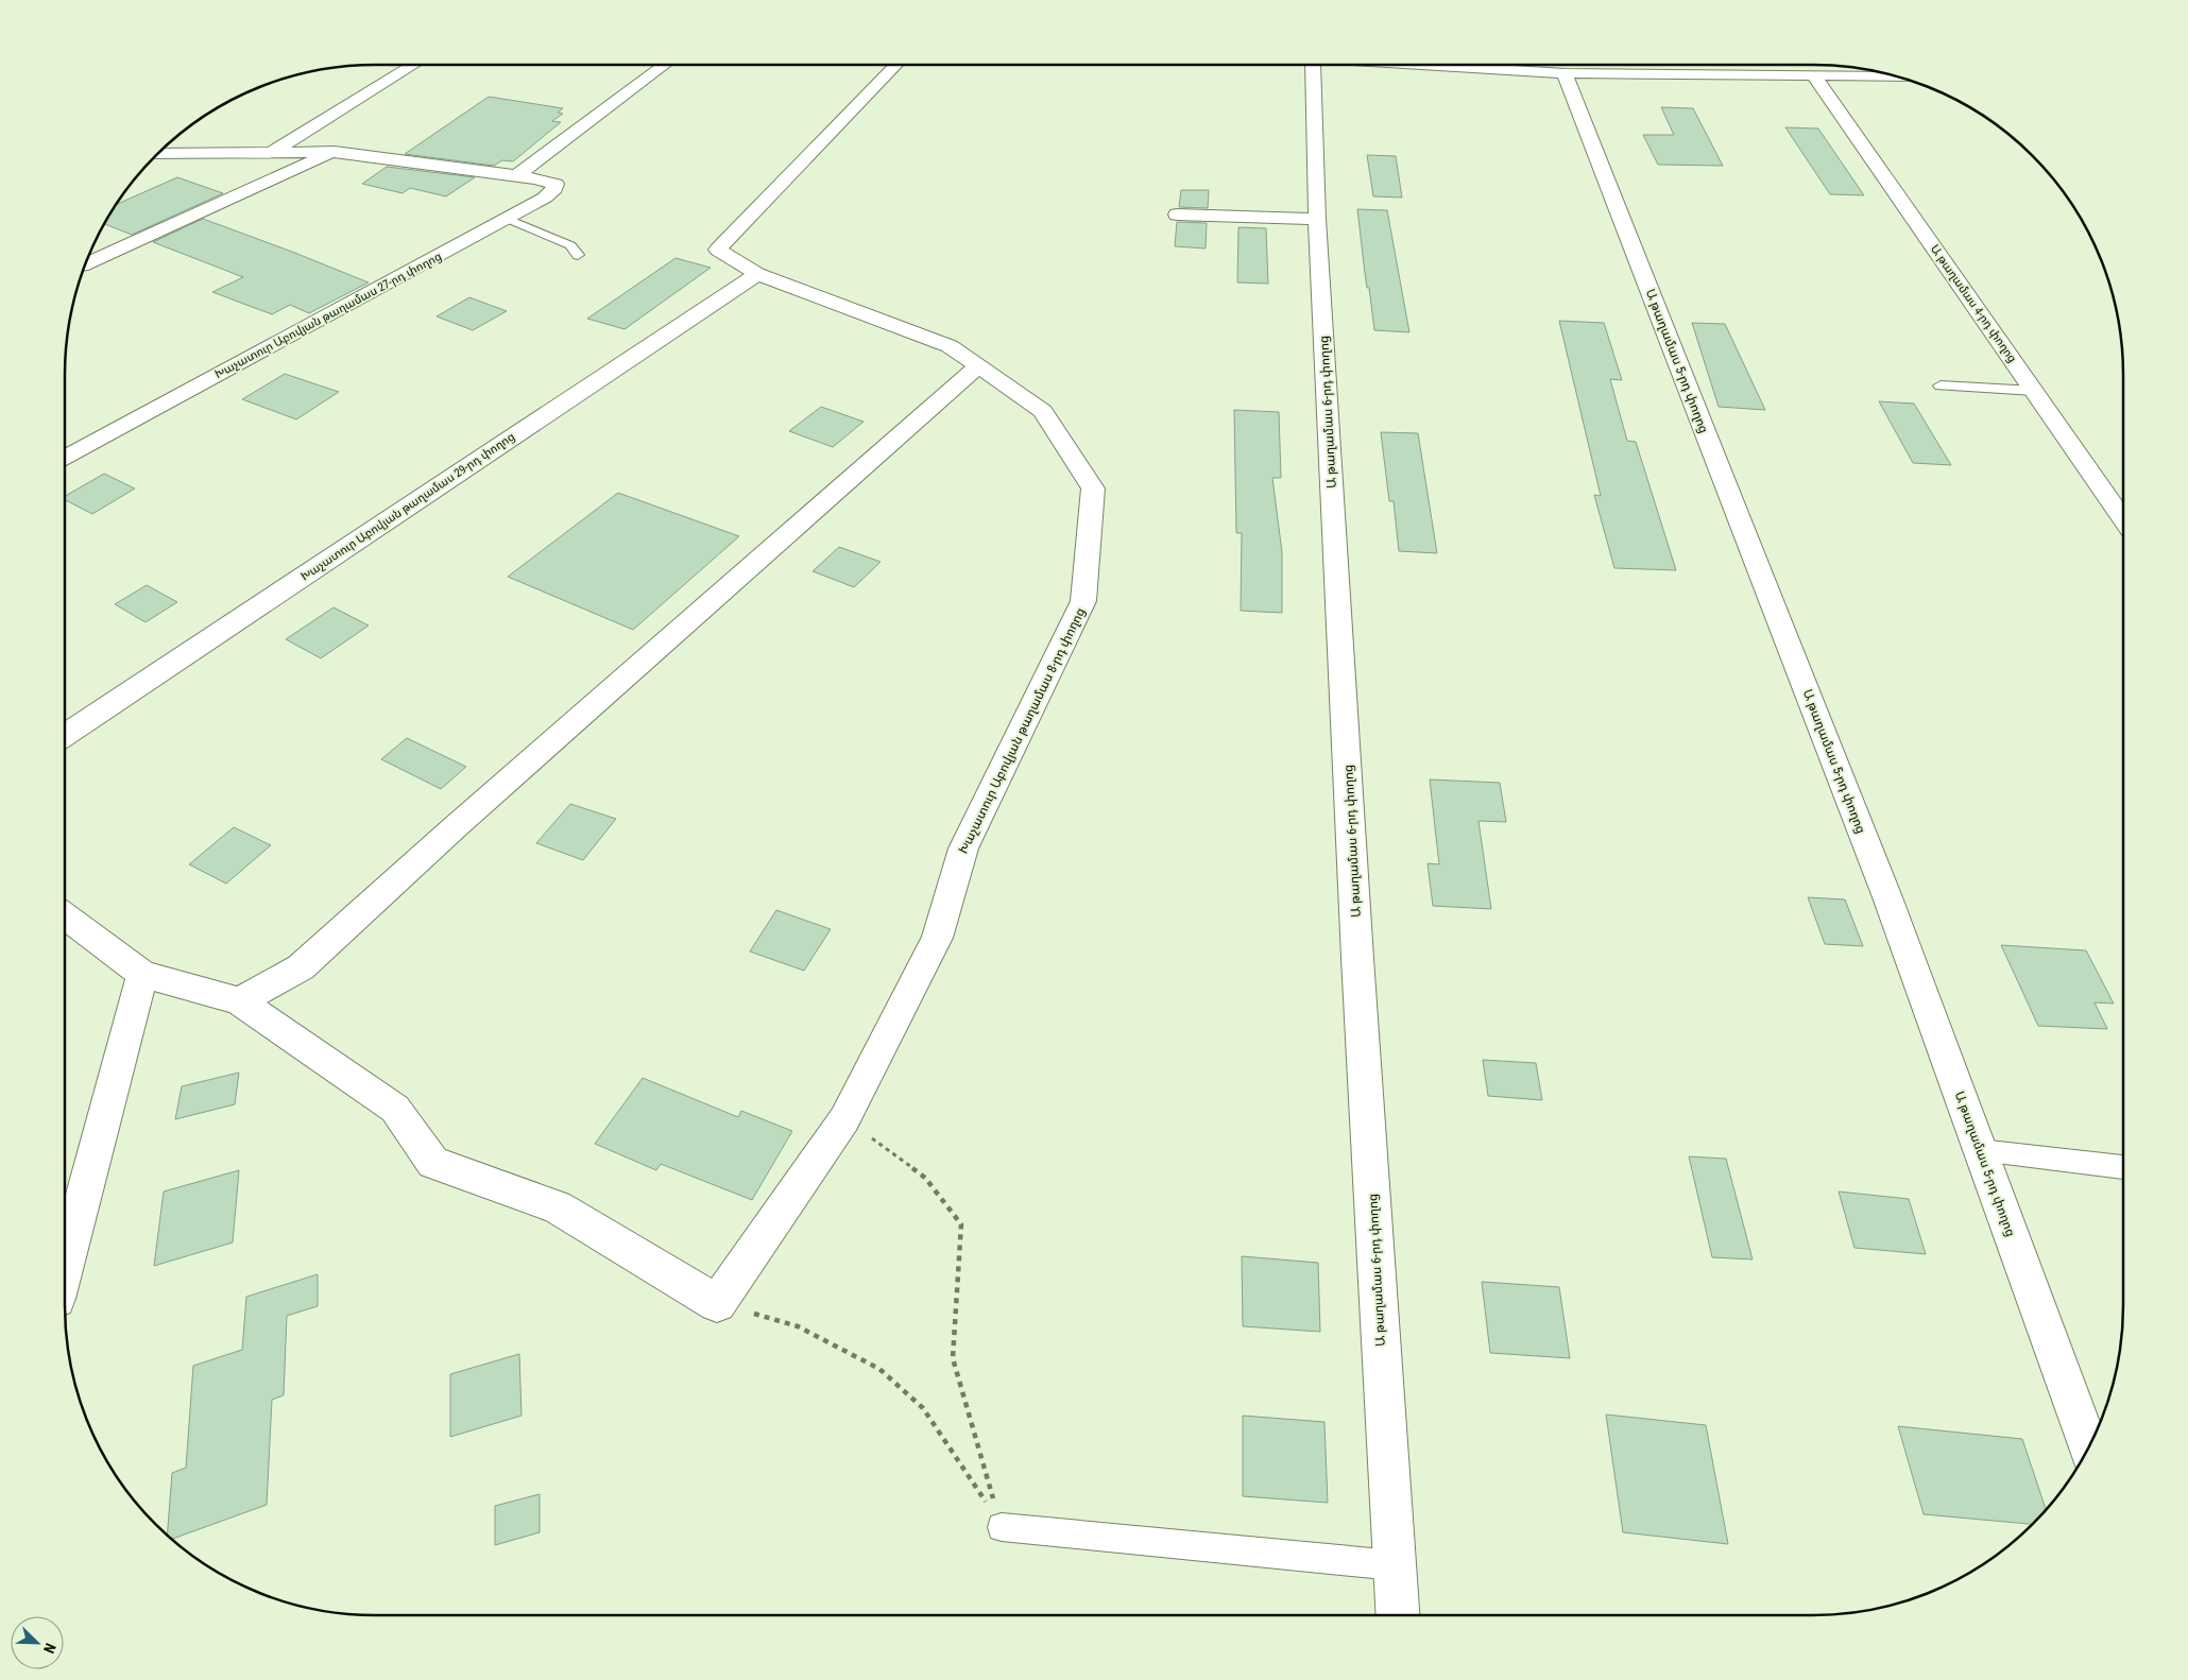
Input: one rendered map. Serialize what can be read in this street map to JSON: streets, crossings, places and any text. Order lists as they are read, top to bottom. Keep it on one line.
{"streets":{"street":["Ա թաղամաս 4-րդ փողոց","Խաչատուր Աբովյան թաղամաս 27-րդ փողոց","Ա թաղամաս 5-րդ փողոց","Ա թաղամաս 6-րդ փողոց","Խաչատուր Աբովյան թաղամաս 29-րդ փողոց","Խաչատուր Աբովյան թաղամաս 8-րդ փողոց"]},"crossings":[["Խաչատուր Աբովյան թաղամաս 29-րդ փողոց","Խաչատուր Աբովյան թաղամաս 8-րդ փողոց"]],"north":"bottom right"}
